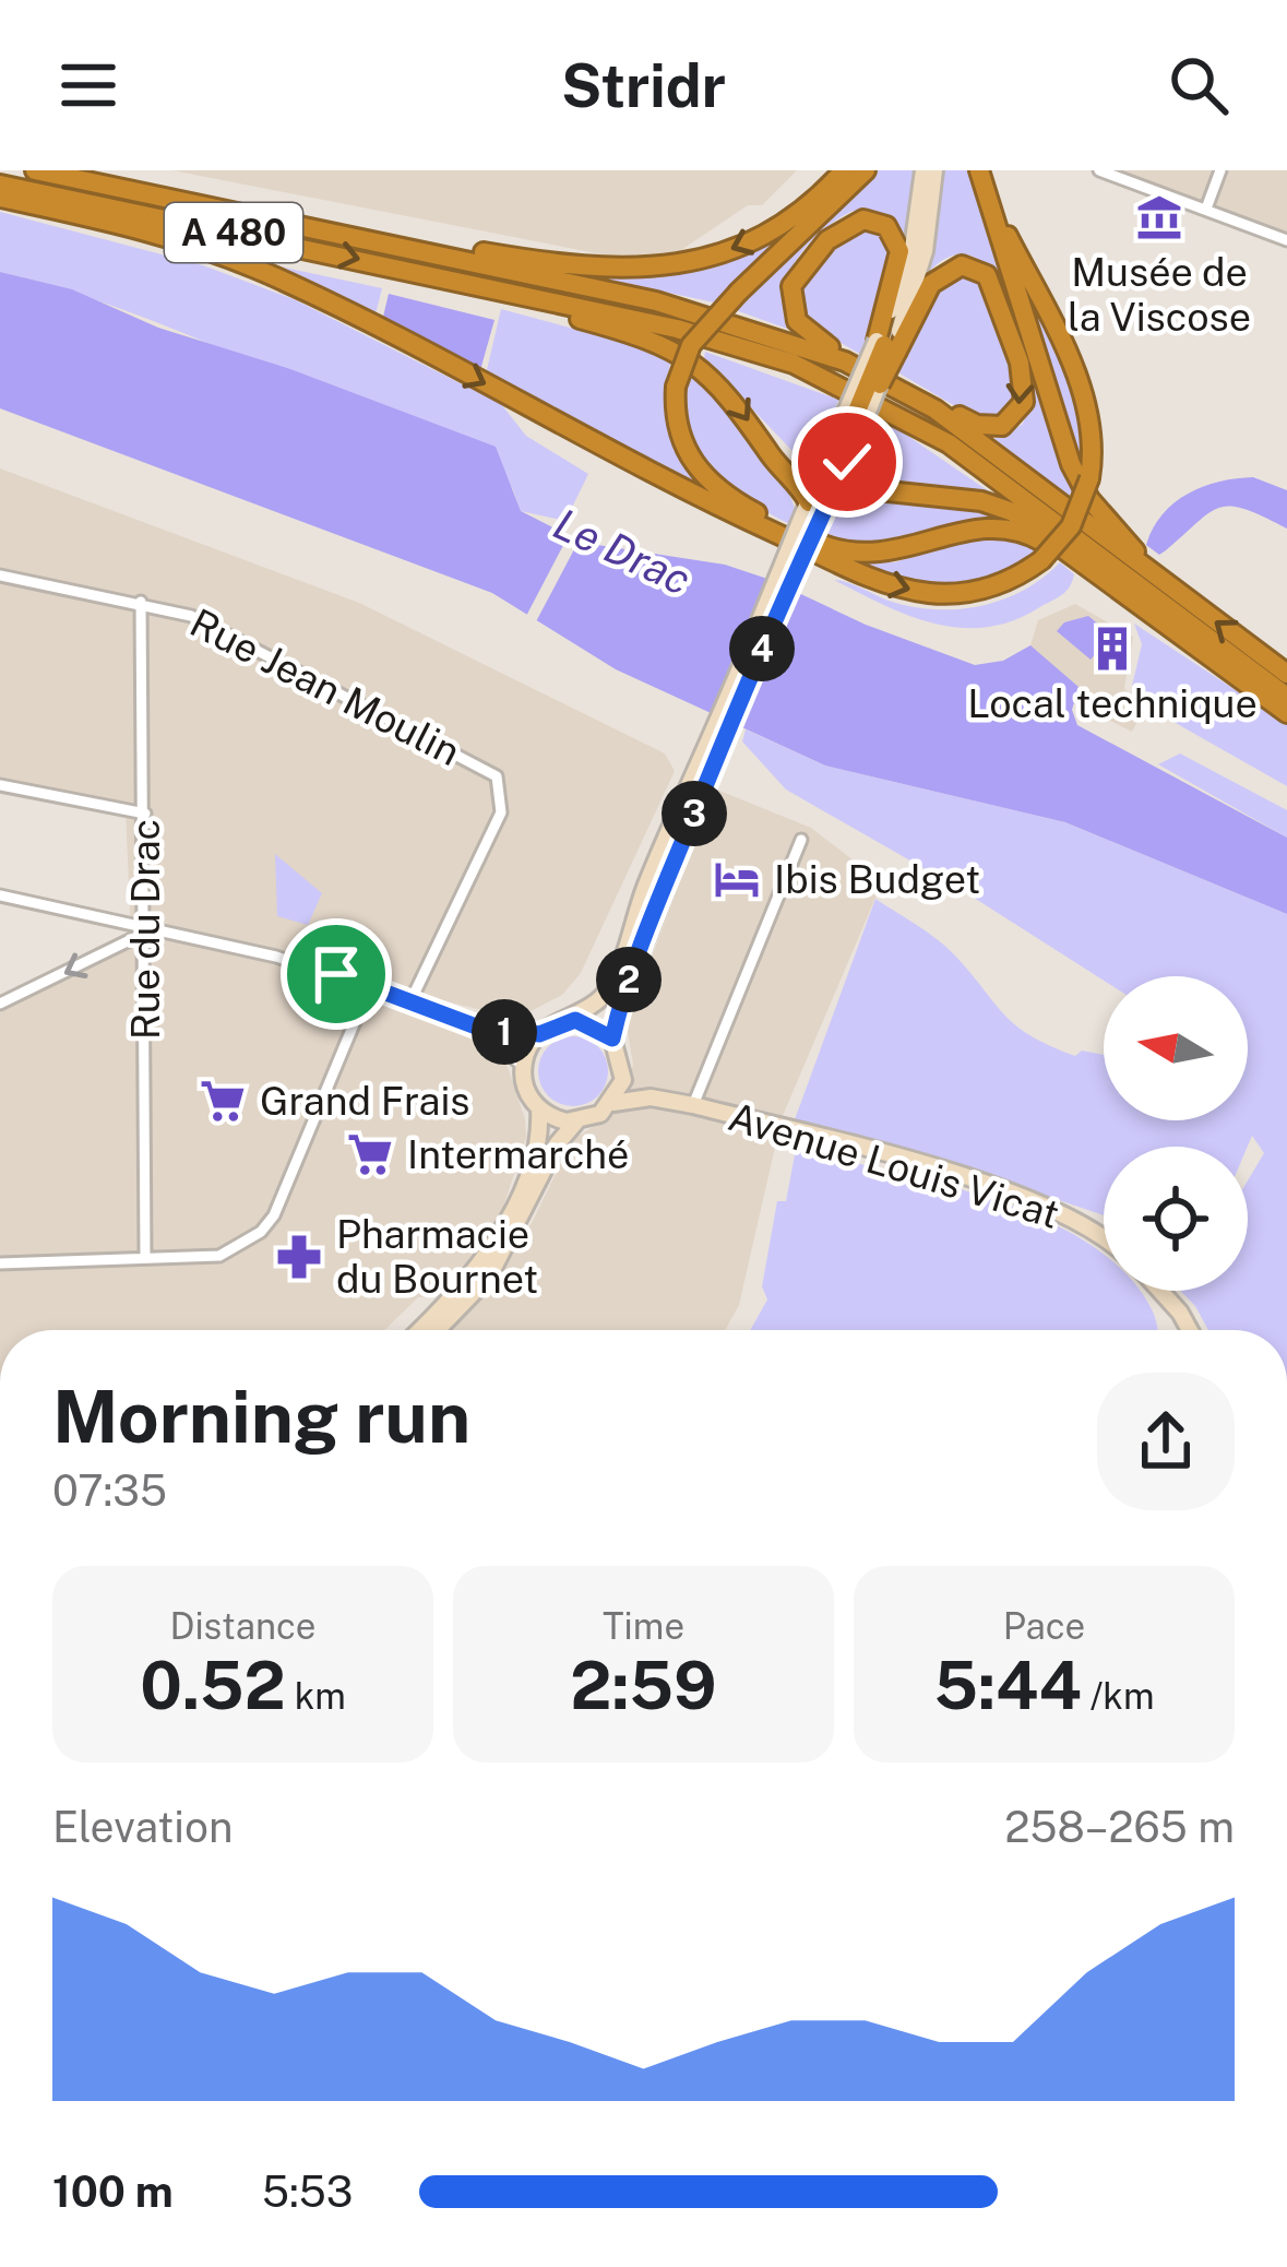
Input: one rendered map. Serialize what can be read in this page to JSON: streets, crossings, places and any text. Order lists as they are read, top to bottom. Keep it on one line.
{"streets":{"highway":["A 480"],"main road":["Avenue Louis Vicat"],"street":["Rue Jean Moulin","Rue du Drac"]},"crossings":[["Rue Jean Moulin","Rue du Drac"]],"water":["Le Drac"],"places":{"museum":["Musée de la Viscose"],"building":["Local technique"],"hotel":["Ibis Budget"],"supermarket":["Grand Frais","Intermarché"],"pharmacy":["Pharmacie du Bournet"]},"north":"left","page":{"header":"Stridr","pins":["4","3","2","1"],"heading":["Morning run","07:35"],"stats":[["Distance","0.52 km"],["Time","2:59"],["Pace","5:44 /km"]],"chart":["Elevation","258–265 m"],"list":[{"name":"100 m","note":"5:53"}]}}
